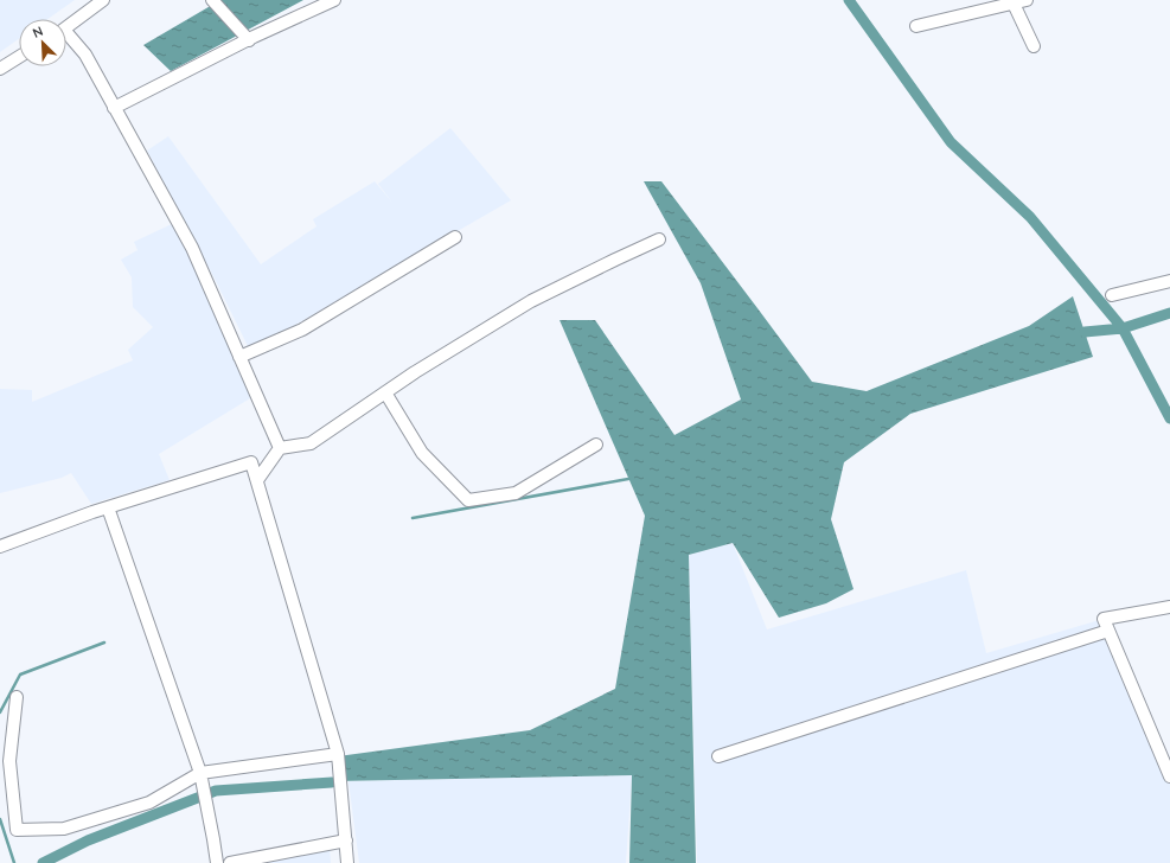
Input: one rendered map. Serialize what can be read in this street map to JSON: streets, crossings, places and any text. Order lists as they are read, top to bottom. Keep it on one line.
{"north":"top left"}
